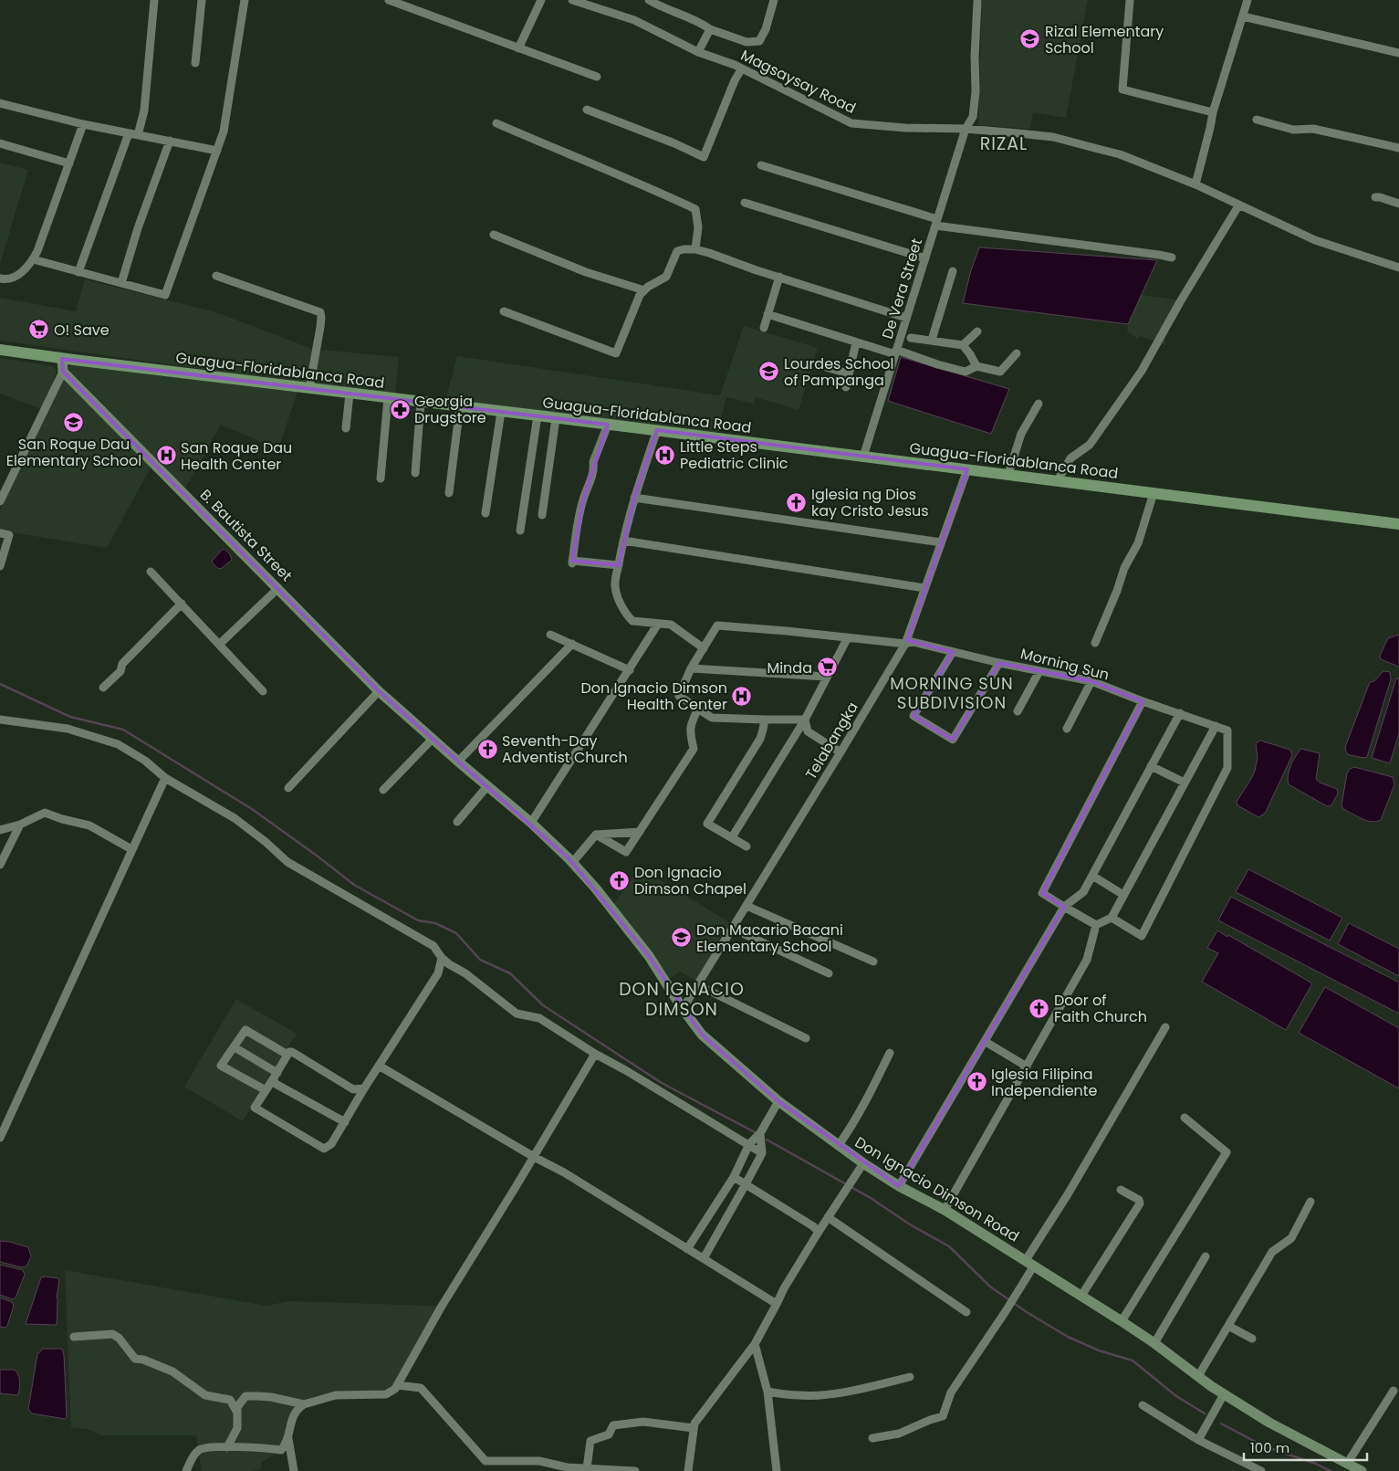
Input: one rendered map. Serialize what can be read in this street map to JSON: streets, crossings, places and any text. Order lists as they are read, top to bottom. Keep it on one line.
{"streets":{"main road":["Guagua-Floridablanca Road"],"street":["Magsaysay Road","De Vera Street","B. Bautista Street","Morning Sun","Telabangka","Don Ignacio Dimson Road"]},"crossings":[["Magsaysay Road","De Vera Street"],["De Vera Street","Guagua-Floridablanca Road"],["Guagua-Floridablanca Road","Telabangka"],["B. Bautista Street","Don Ignacio Dimson Road"],["Morning Sun","Telabangka"],["Telabangka","Don Ignacio Dimson Road"]],"districts":["RIZAL","MORNING SUN SUBDIVISION","DON IGNACIO DIMSON"],"places":{"school or university":["Rizal Elementary School","Lourdes School of Pampanga","San Roque Dau Elementary School","Don Macario Bacani Elementary School"],"supermarket":["O! Save","Minda"],"pharmacy":["Georgia Drugstore"],"hospital":["Little Steps Pediatric Clinic","San Roque Dau Health Center","Don Ignacio Dimson Health Center"],"church":["Iglesia ng Dios kay Cristo Jesus","Seventh-Day Adventist Church","Don Ignacio Dimson Chapel","Door of Faith Church","Iglesia Filipina Independiente"]},"scale_bar":"100 m"}
